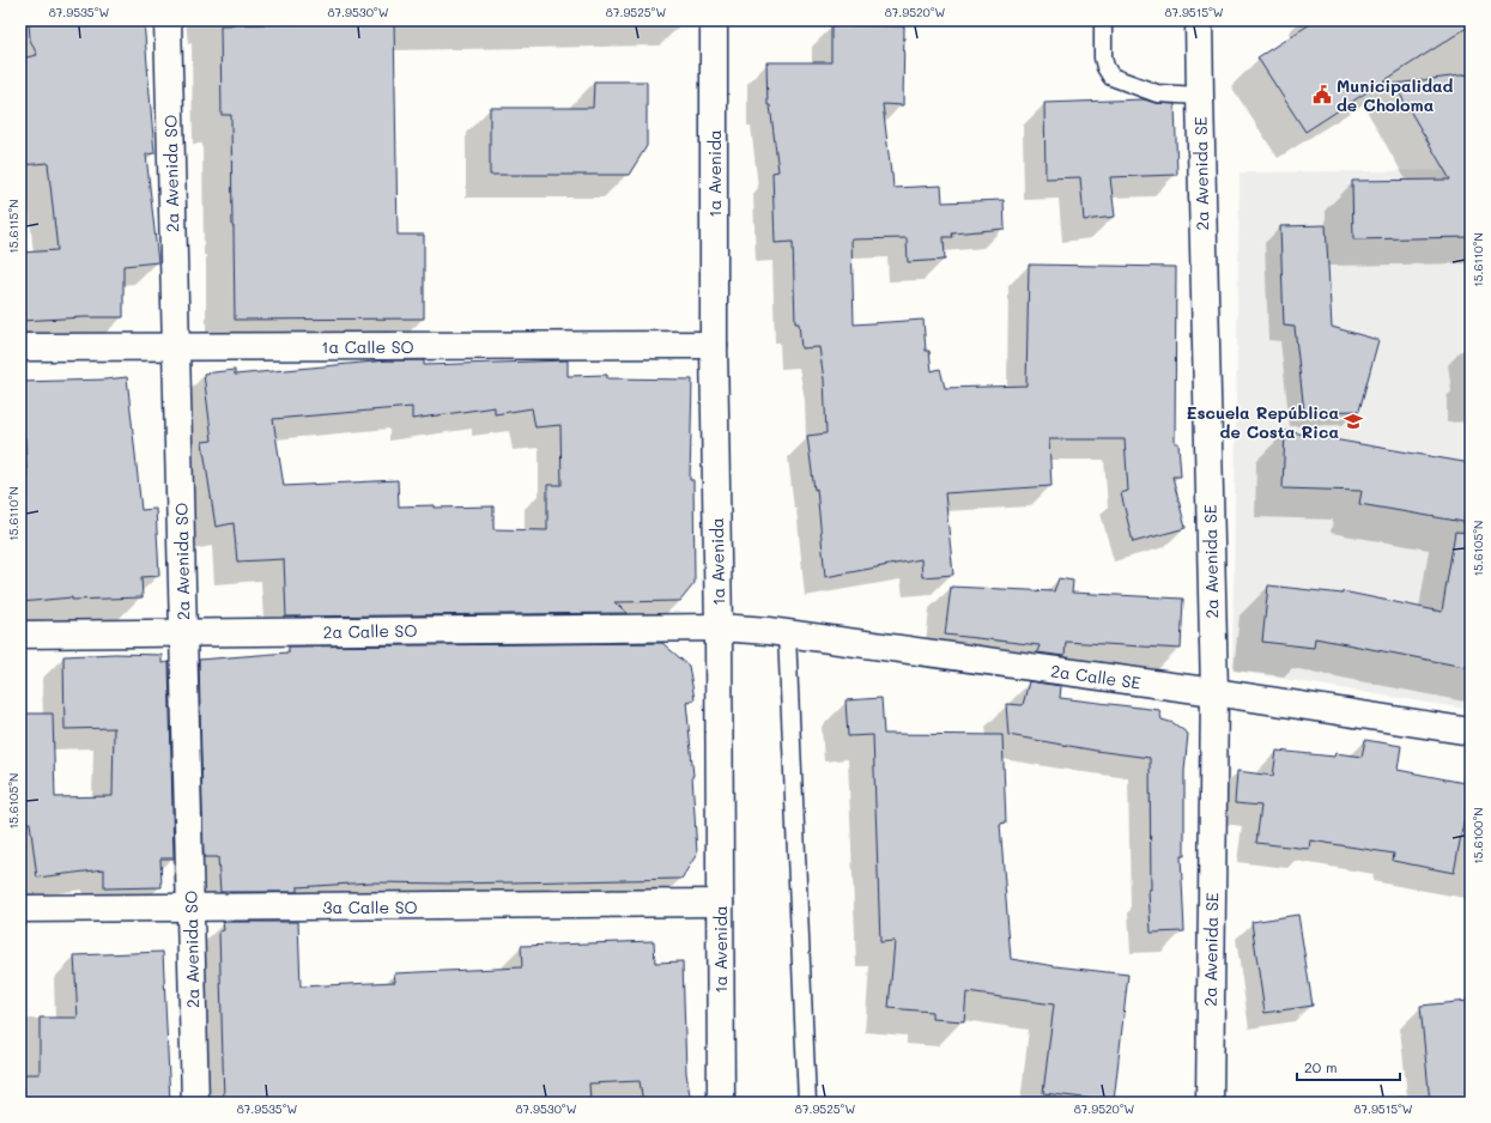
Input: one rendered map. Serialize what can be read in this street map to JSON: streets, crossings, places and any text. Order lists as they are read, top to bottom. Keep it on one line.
{"streets":{"street":["2a Avenida SO","1a Avenida","2a Avenida SE","1a Calle SO","2a Calle SO","2a Calle SE","3a Calle SO"]},"crossings":[["2a Avenida SO","1a Calle SO"],["2a Avenida SO","2a Calle SO"],["2a Avenida SO","3a Calle SO"],["1a Avenida","1a Calle SO"],["1a Avenida","2a Calle SO"],["1a Avenida","2a Calle SE"],["1a Avenida","3a Calle SO"],["2a Avenida SE","2a Calle SE"],["2a Calle SO","2a Calle SE"]],"places":{"public building":["Municipalidad de Choloma"],"school or university":["Escuela República de Costa Rica"]},"scale_bar":"20 m","coordinates":["87.9535°W","87.9530°W","87.9525°W","87.9520°W","87.9515°W","15.6115°N","15.6110°N","15.6105°N","15.6100°N"]}
